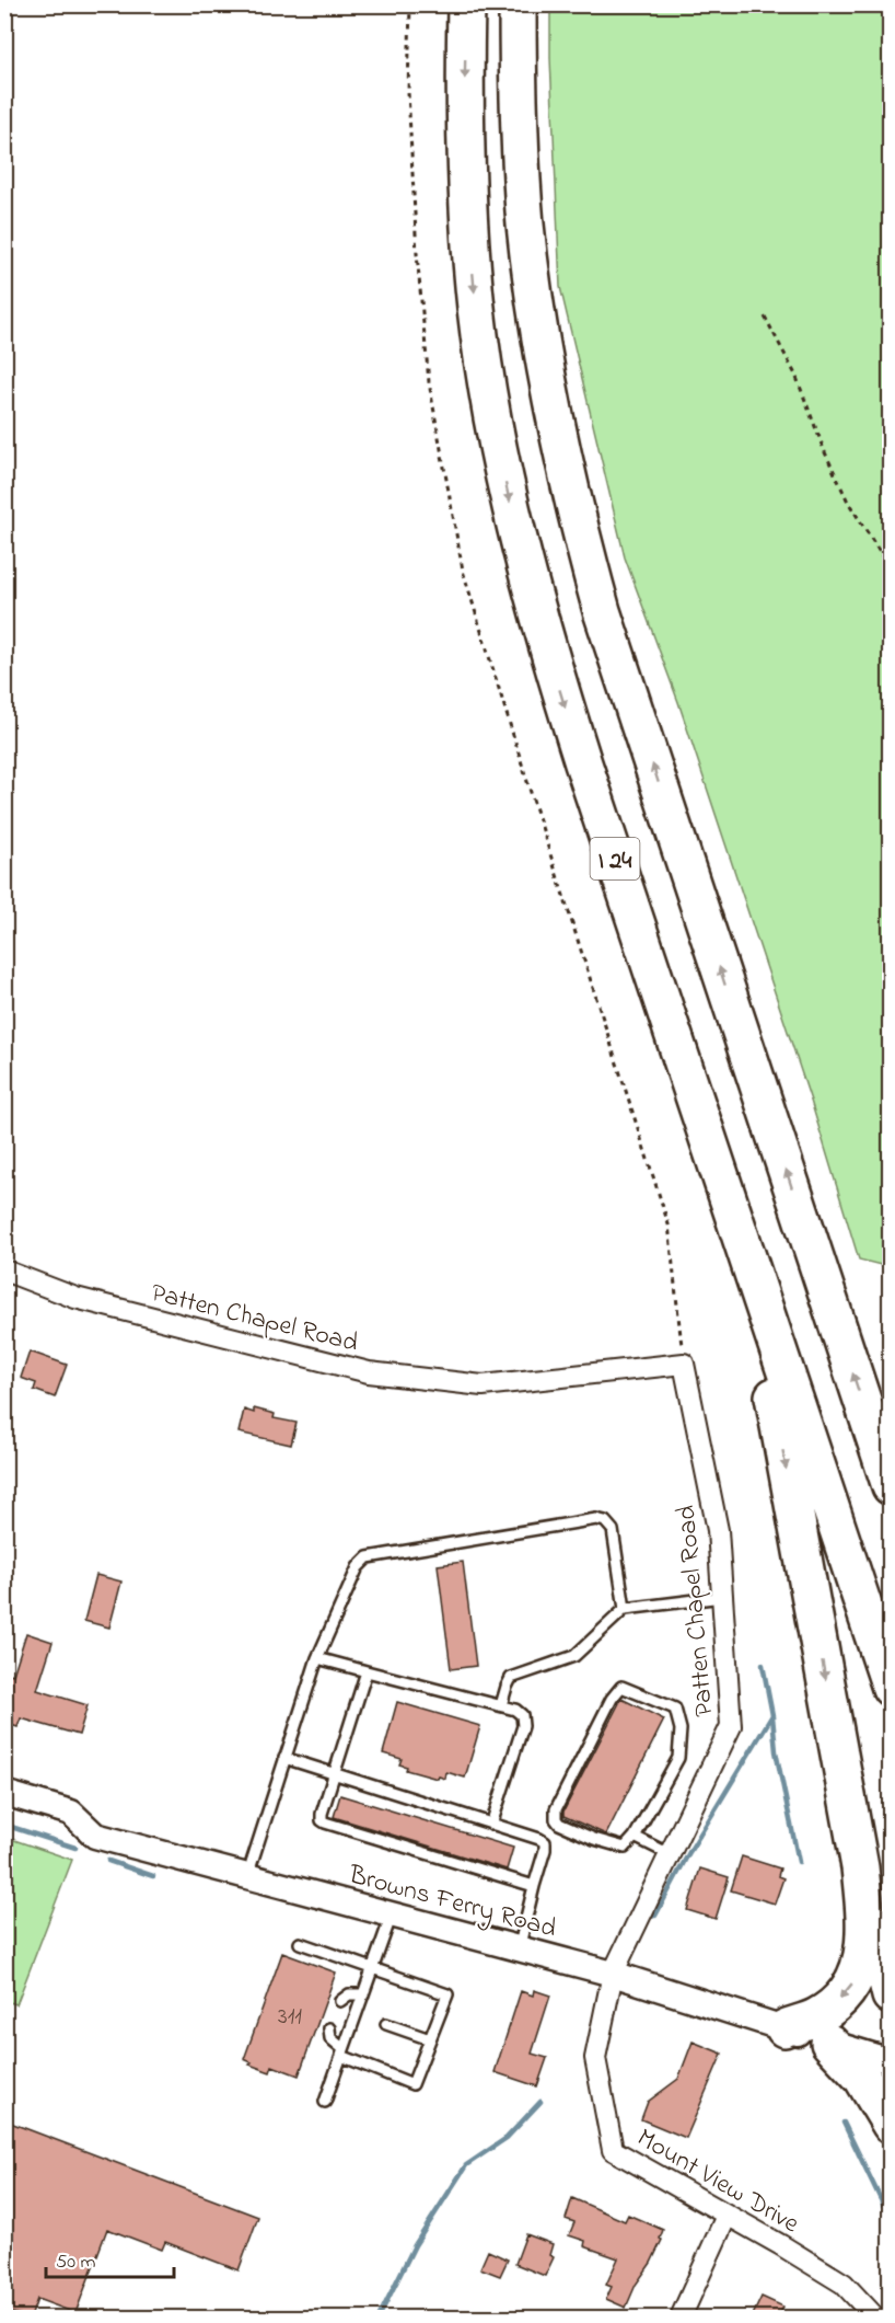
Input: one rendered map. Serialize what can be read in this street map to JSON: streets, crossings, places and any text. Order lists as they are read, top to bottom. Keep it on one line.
{"streets":{"highway":["I 24"],"street":["Patten Chapel Road","Browns Ferry Road","Mount View Drive"]},"crossings":[["Patten Chapel Road","Browns Ferry Road"],["Patten Chapel Road","Mount View Drive"],["Browns Ferry Road","Mount View Drive"]],"house_numbers":["311"],"scale_bar":"50 m"}
